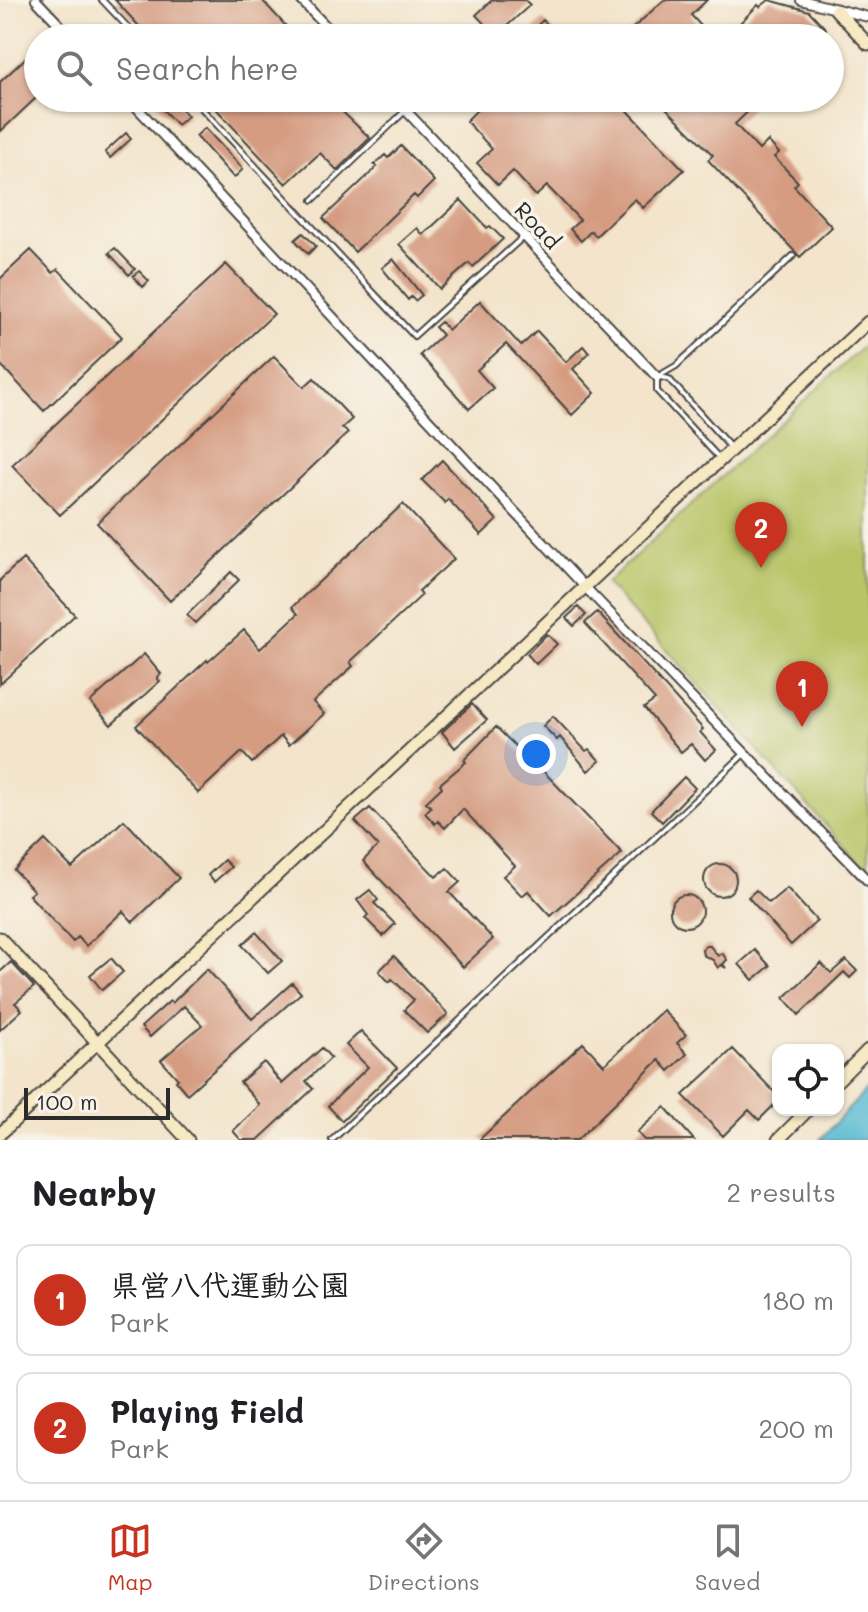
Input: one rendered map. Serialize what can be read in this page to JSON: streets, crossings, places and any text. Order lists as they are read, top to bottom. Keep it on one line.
{"streets":{"street":["Road"]},"scale_bar":"100 m","page":{"search":"Search here","pins":["2","1"],"scale":"100 m","heading":["Nearby","2 results"],"list":[{"mark":"1","name":"県営八代運動公園","note":"Park","value":"180 m"},{"mark":"2","name":"Playing Field","note":"Park","value":"200 m"}],"nav":["Map","Directions","Saved"]}}
